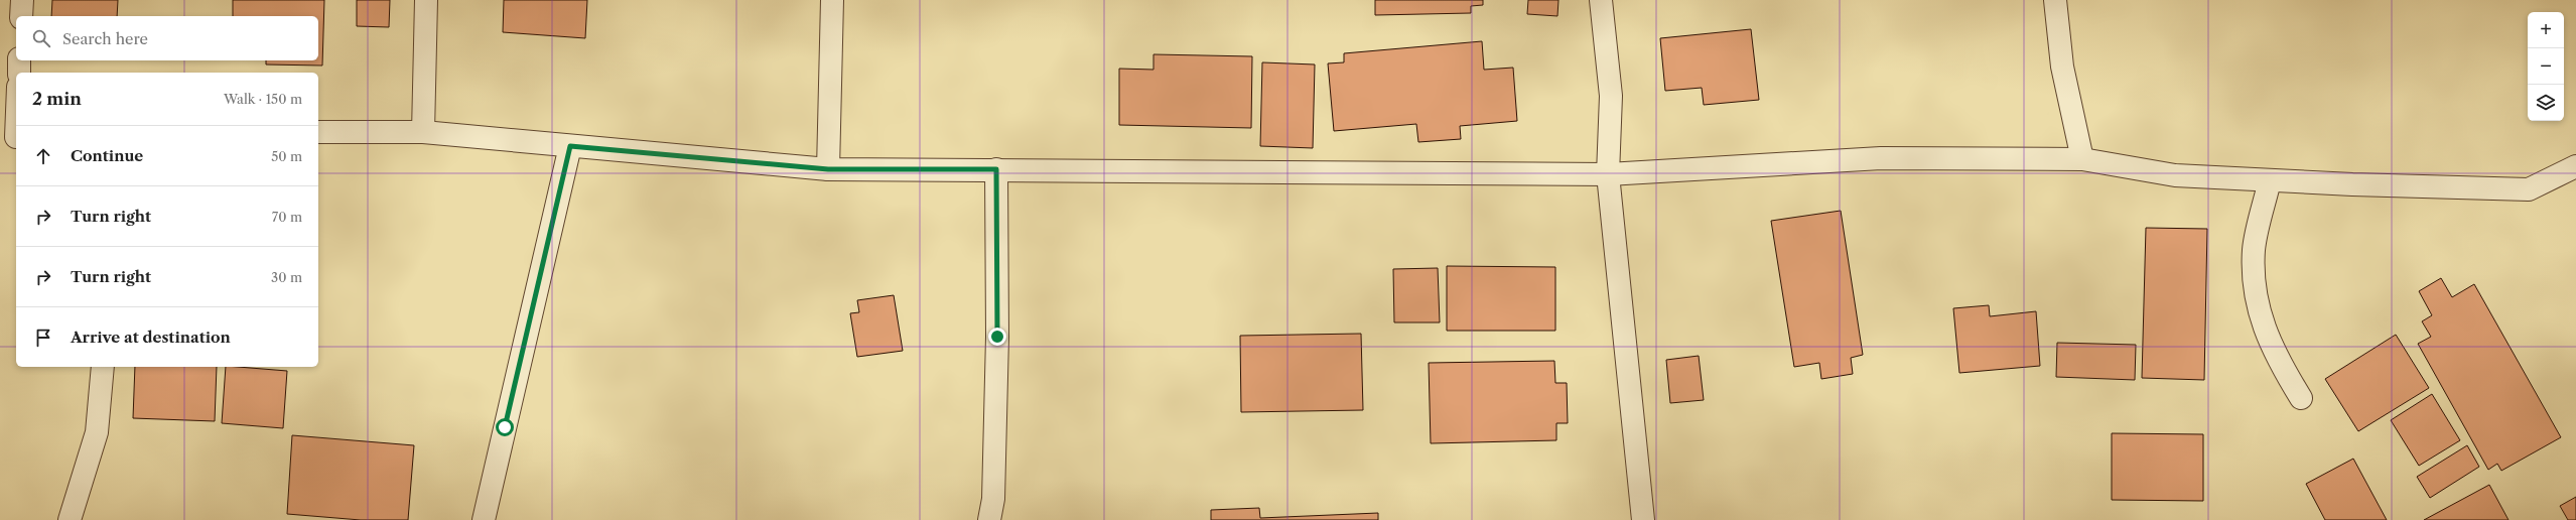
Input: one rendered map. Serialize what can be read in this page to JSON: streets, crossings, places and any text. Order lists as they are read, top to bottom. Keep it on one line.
{"page":{"map_buttons":["+","−"],"search":"Search here","heading":["2 min","Walk · 150 m"],"list":[["Continue","50 m"],["Turn right","70 m"],["Turn right","30 m"],"Arrive at destination"]}}
